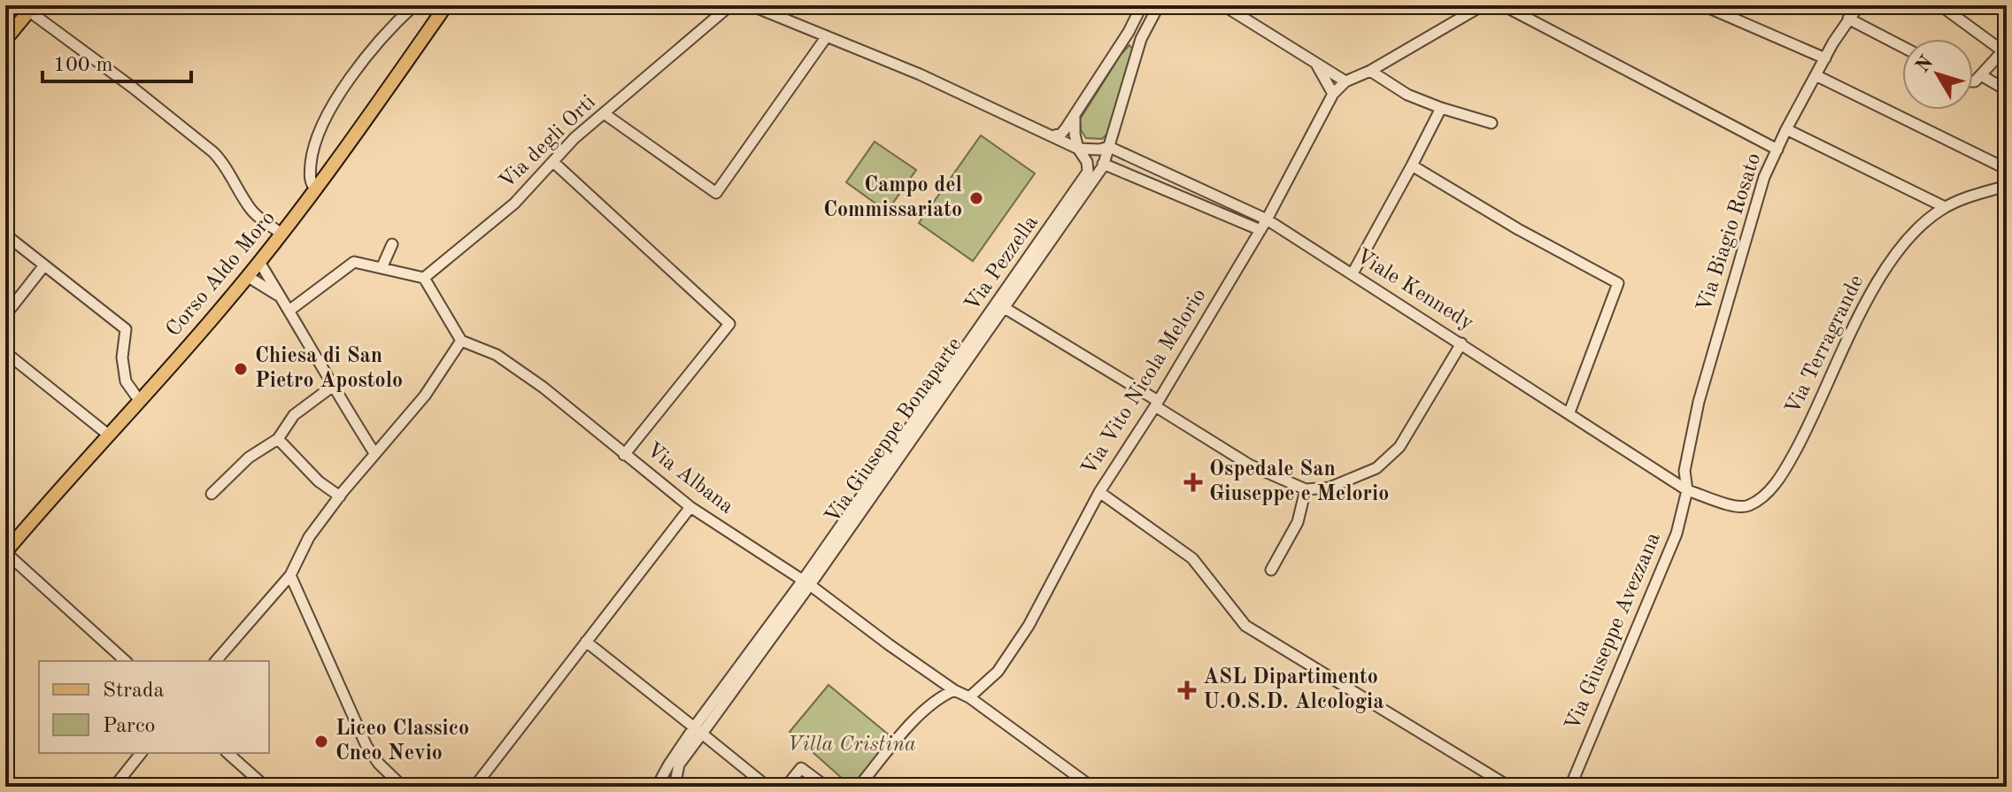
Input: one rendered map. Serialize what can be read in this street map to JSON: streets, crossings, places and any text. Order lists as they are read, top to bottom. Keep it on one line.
{"streets":{"main road":["Corso Aldo Moro"],"street":["Via degli Orti","Via Biagio Rosato","Via Pezzella","Viale Kennedy","Via Terragrande","Via Vito Nicola Melorio","Via Albana","Via Giuseppe Avezzana"]},"crossings":[["Via Biagio Rosato","Viale Kennedy"],["Via Biagio Rosato","Via Terragrande"],["Via Biagio Rosato","Via Giuseppe Avezzana"],["Via Pezzella","Via Albana"],["Viale Kennedy","Via Terragrande"],["Viale Kennedy","Via Vito Nicola Melorio"],["Viale Kennedy","Via Giuseppe Avezzana"],["Via Terragrande","Via Giuseppe Avezzana"],["Via Vito Nicola Melorio","Via Albana"]],"parks":["Villa Cristina"],"places":{"other":["Campo del Commissariato","Chiesa di San Pietro Apostolo","Liceo Classico Cneo Nevio"],"health":["Ospedale San Giuseppe e Melorio","ASL Dipartimento U.O.S.D. Alcologia"]},"legend":["Strada","Parco"],"scale_bar":"100 m","north":"top left"}
